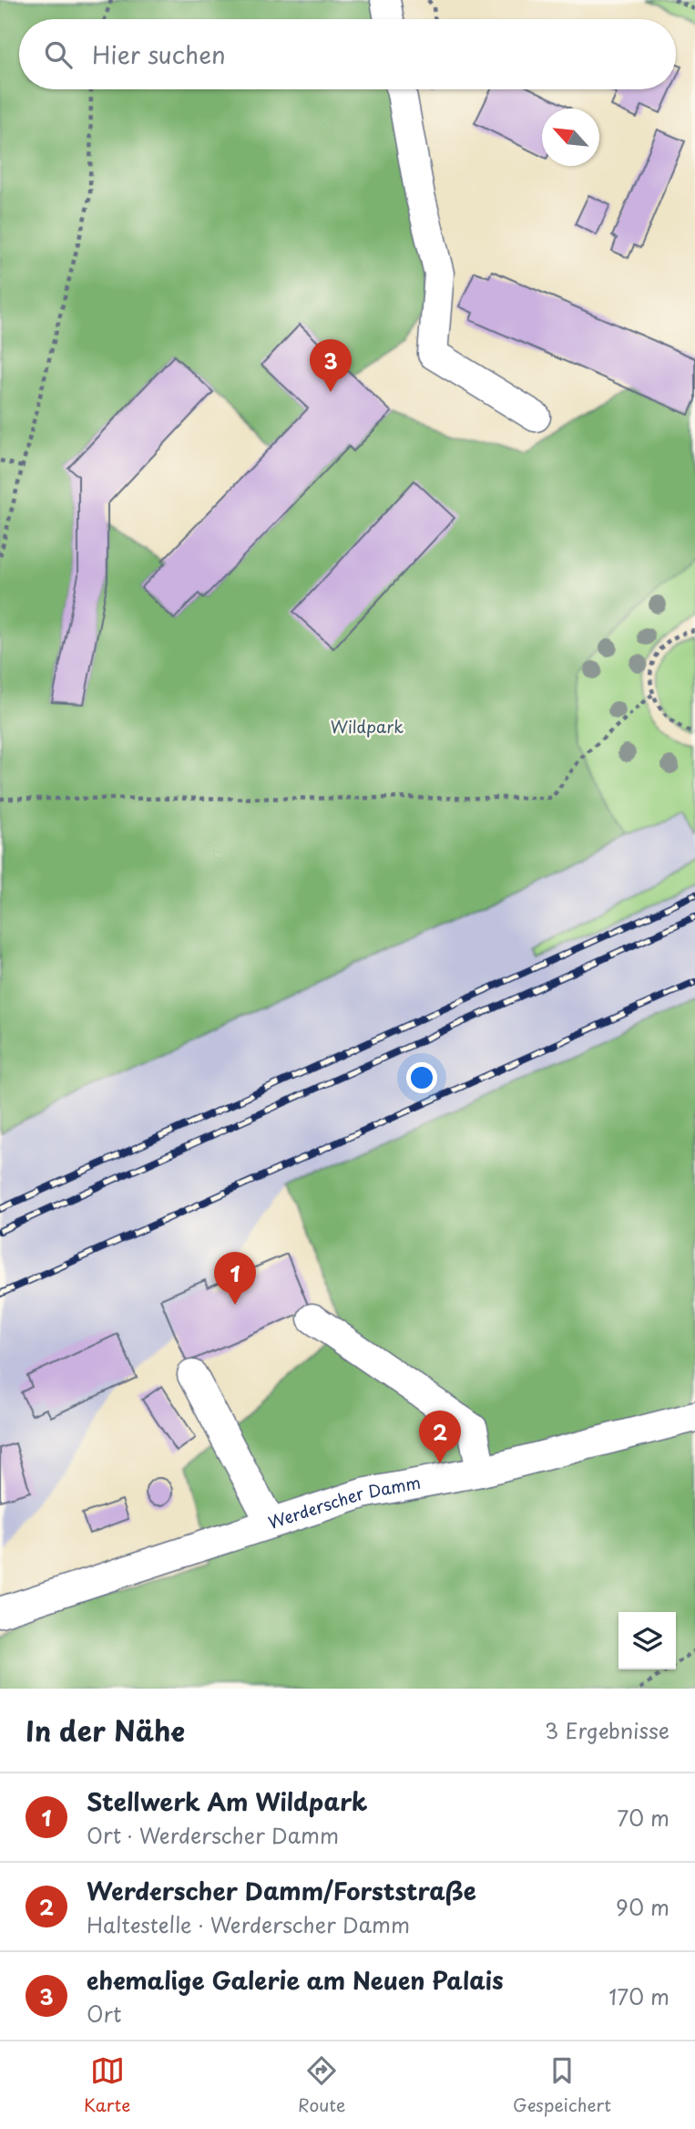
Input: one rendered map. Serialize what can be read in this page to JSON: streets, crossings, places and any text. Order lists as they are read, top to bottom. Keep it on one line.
{"streets":{"street":["Werderscher Damm"]},"parks":["Wildpark"],"north":"top left","page":{"search":"Hier suchen","pins":["3","1","2"],"heading":["In der Nähe","3 Ergebnisse"],"list":[{"mark":"1","name":"Stellwerk Am Wildpark","note":"Ort · Werderscher Damm","value":"70 m"},{"mark":"2","name":"Werderscher Damm/Forststraße","note":"Haltestelle · Werderscher Damm","value":"90 m"},{"mark":"3","name":"ehemalige Galerie am Neuen Palais","note":"Ort","value":"170 m"}],"nav":["Karte","Route","Gespeichert"]}}
